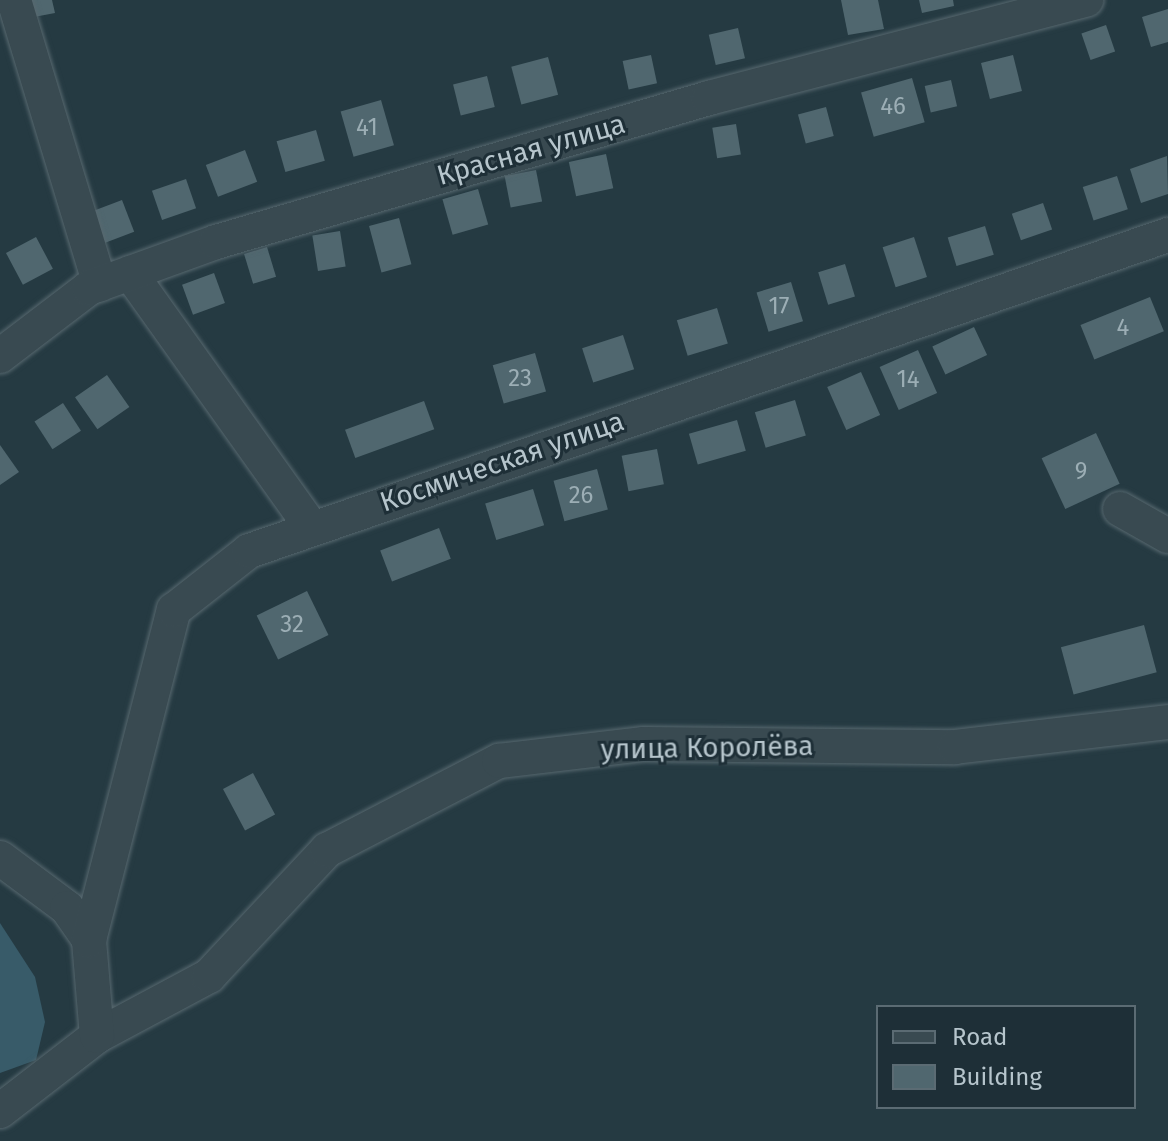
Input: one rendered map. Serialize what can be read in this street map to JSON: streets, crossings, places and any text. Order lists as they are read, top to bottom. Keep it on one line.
{"streets":{"street":["Красная улица","Космическая улица","улица Королёва"]},"house_numbers":["46","41","17","4","23","14","9","26","32"],"legend":["Road","Building"]}
